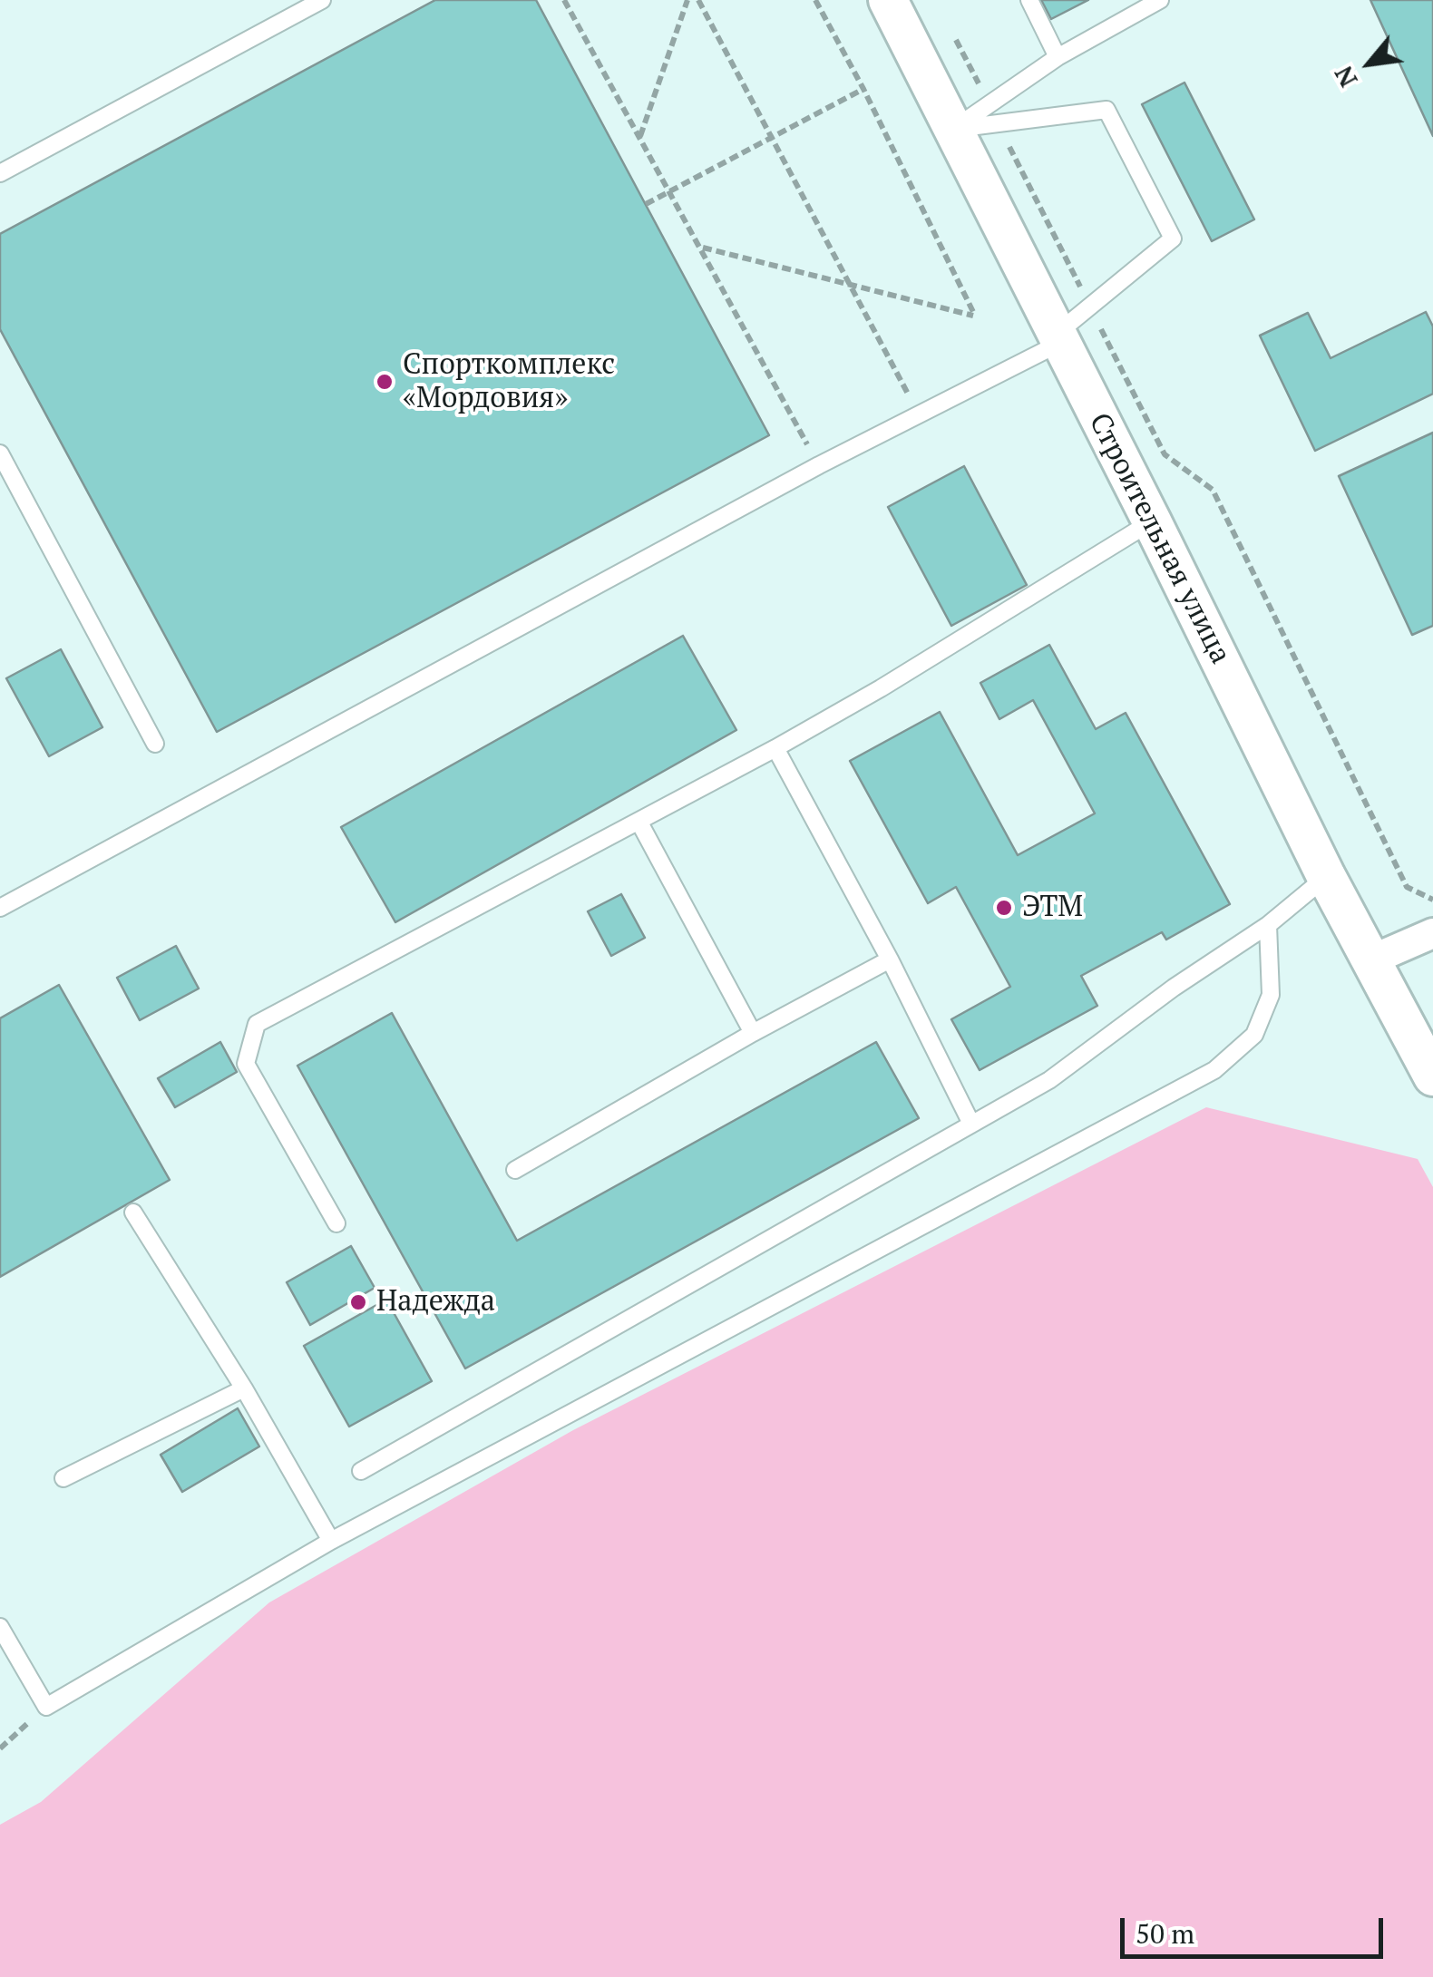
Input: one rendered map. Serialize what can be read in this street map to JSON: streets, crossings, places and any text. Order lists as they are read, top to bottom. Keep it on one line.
{"streets":{"street":["Строительная улица"]},"places":["Спорткомплекс «Мордовия»","ЭТМ","Надежда"],"scale_bar":"50 m","north":"bottom left"}
